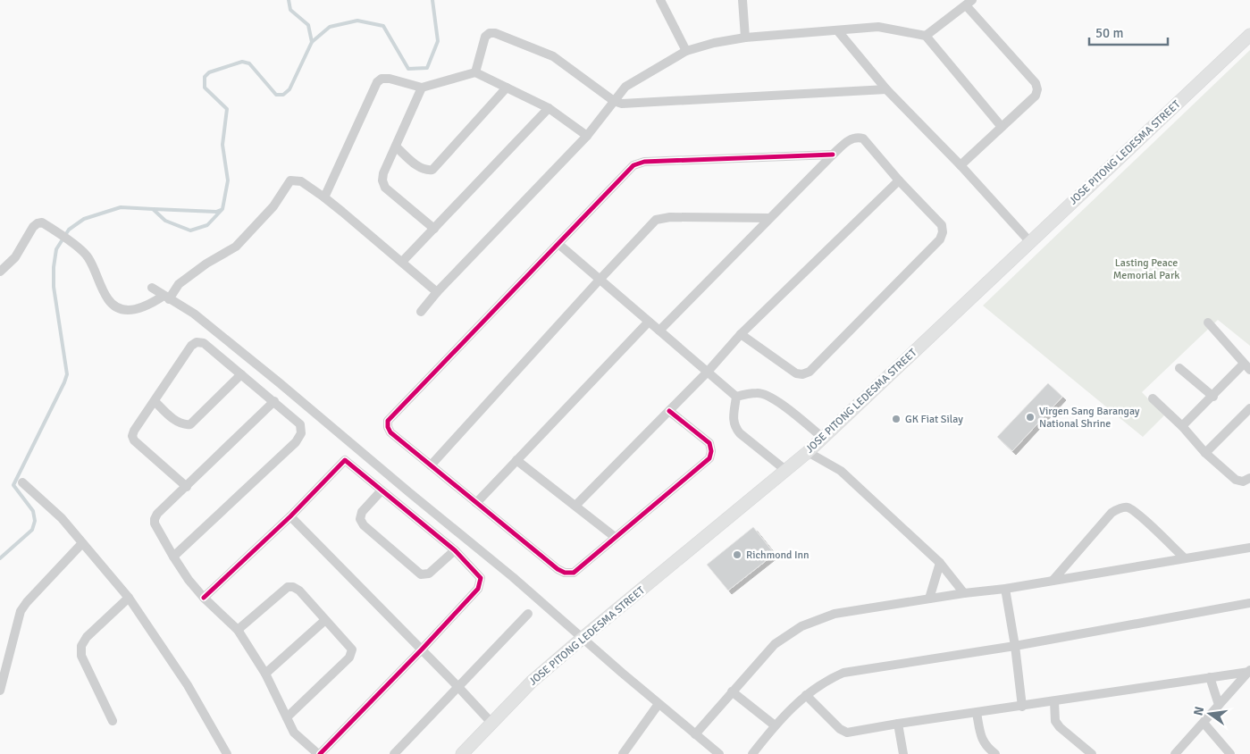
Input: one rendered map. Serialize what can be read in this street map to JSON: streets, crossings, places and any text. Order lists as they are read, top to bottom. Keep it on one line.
{"streets":{"main road":["JOSE PITONG LEDESMA STREET"]},"parks":["Lasting Peace Memorial Park"],"places":["Virgen Sang Barangay National Shrine","GK Fiat Silay","Richmond Inn"],"scale_bar":"50 m","north":"left"}
